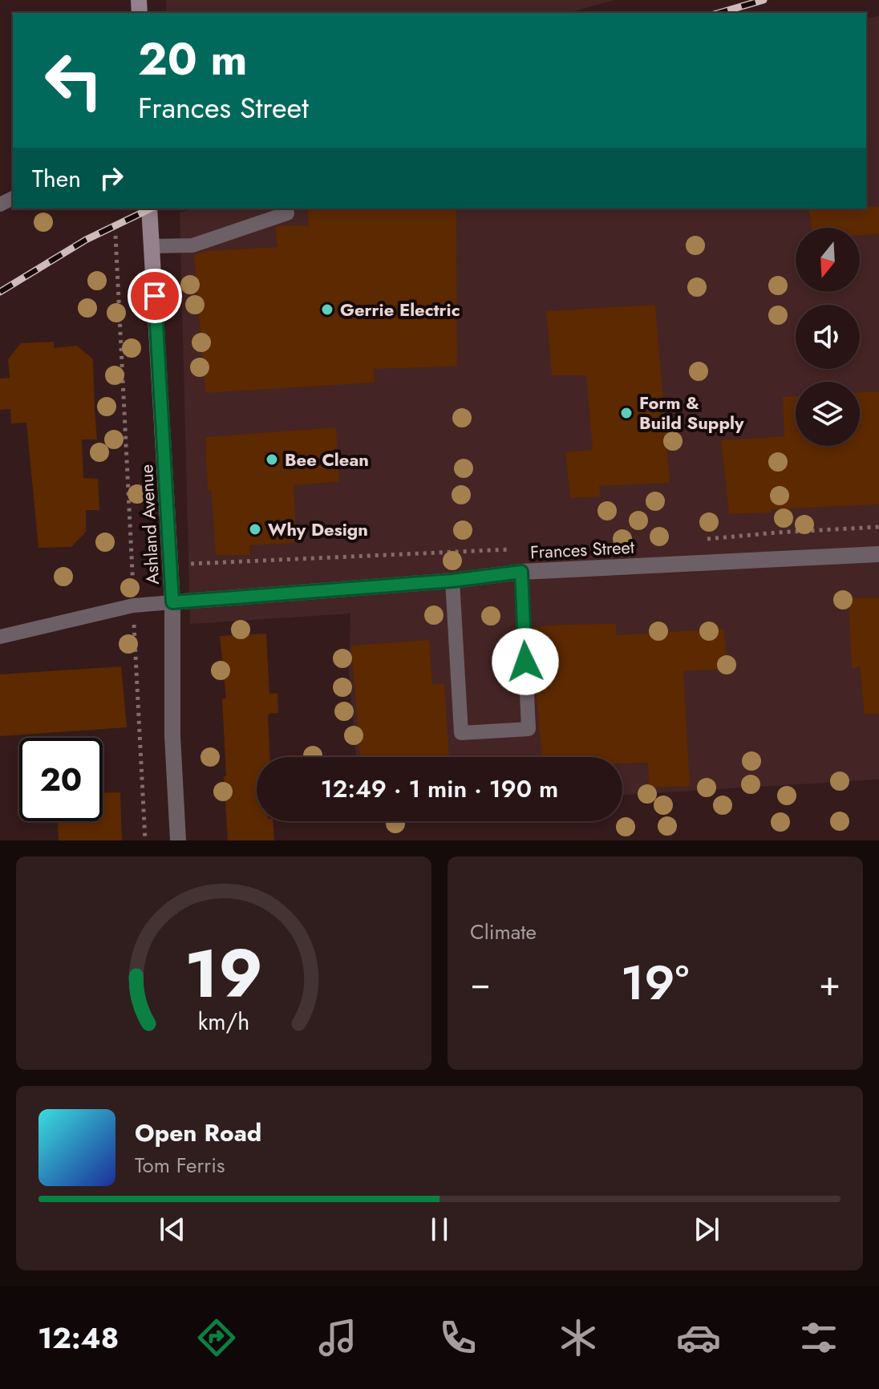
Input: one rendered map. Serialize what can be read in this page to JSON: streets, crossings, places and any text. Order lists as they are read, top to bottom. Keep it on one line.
{"streets":{"street":["Ashland Avenue","Frances Street"]},"crossings":[["Ashland Avenue","Frances Street"]],"places":["Gerrie Electric","Form & Build Supply","Bee Clean","Why Design"],"north":"bottom","page":{"turn":["20 m","Frances Street"],"then":"Then","limit":"20","trip":"12:49 · 1 min · 190 m","tile":"Climate","heat":["−","19°","+"],"song":["Open Road","Tom Ferris"],"tabs":"12:48","gauge":["19","km/h"]}}
